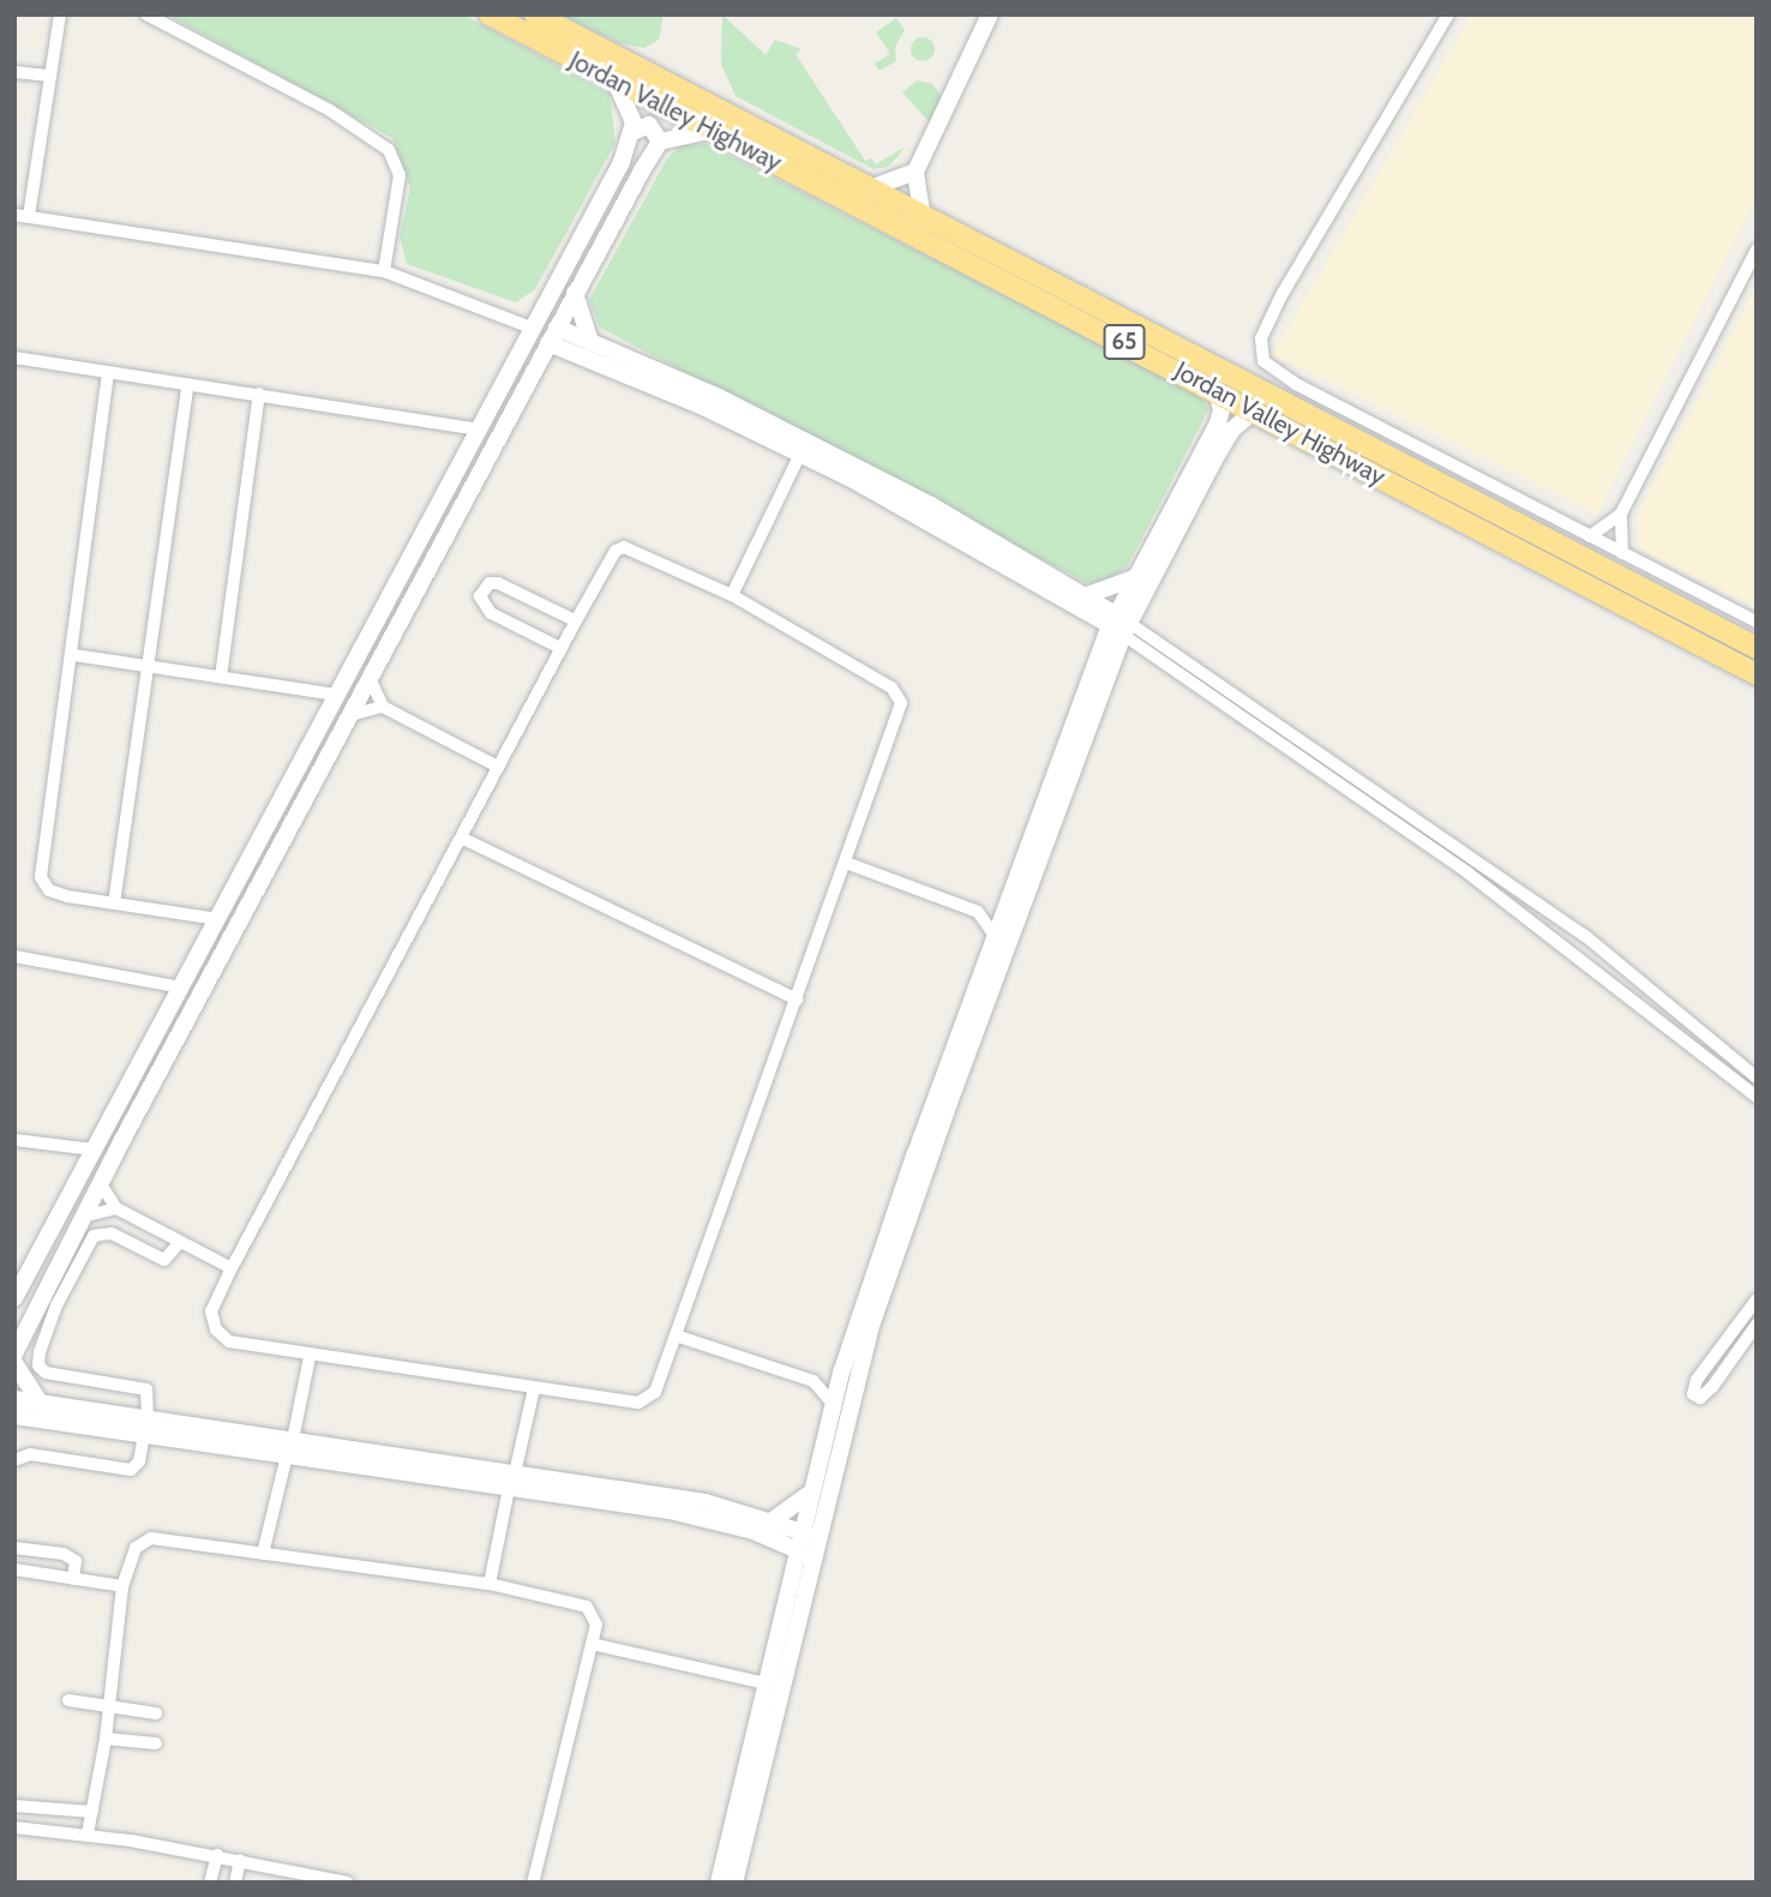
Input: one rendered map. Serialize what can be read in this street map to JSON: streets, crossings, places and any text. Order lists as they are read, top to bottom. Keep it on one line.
{"streets":{"highway":["Jordan Valley Highway","65"]}}
